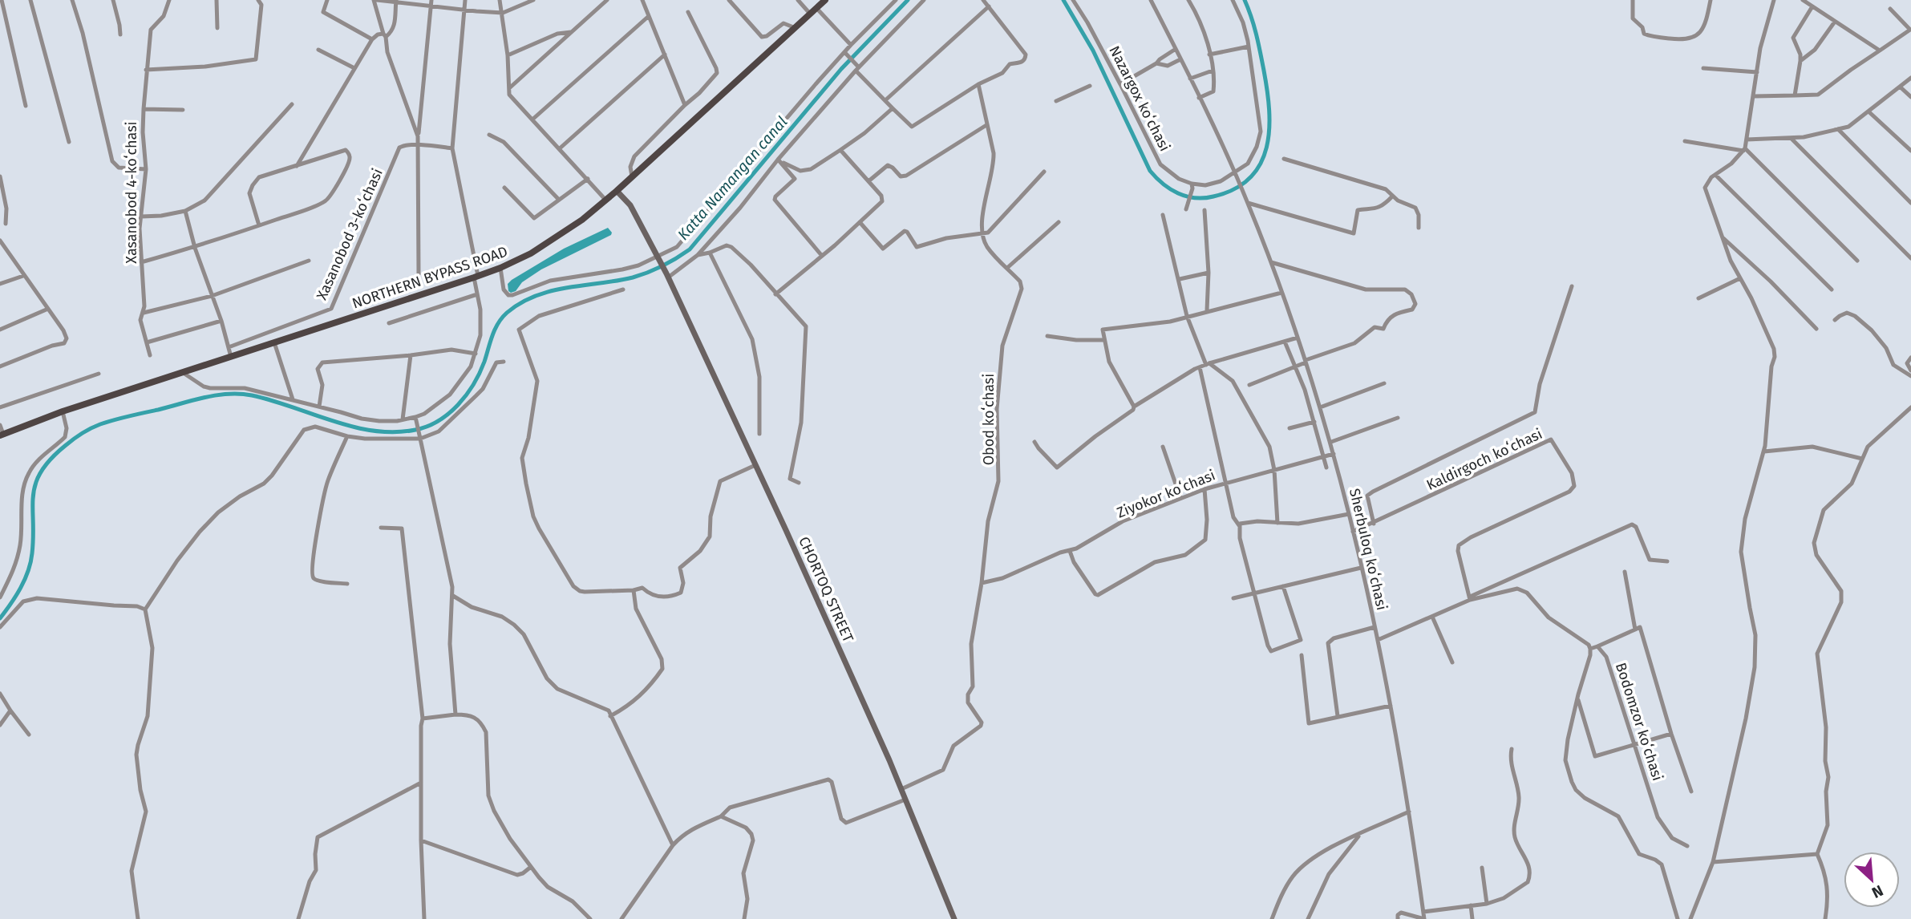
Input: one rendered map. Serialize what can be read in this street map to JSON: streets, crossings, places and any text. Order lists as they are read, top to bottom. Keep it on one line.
{"streets":{"main road":["NORTHERN BYPASS ROAD","CHORTOQ STREET"],"street":["Nazargox koʻchasi","Xasanobod 4-koʻchasi","Xasanobod 3-koʻchasi","Obod koʻchasi","Kaldirgoch koʻchasi","Ziyokor koʻchasi","Sherbuloq koʻchasi","Bodomzor koʻchasi"]},"crossings":[["NORTHERN BYPASS ROAD","CHORTOQ STREET"],["Obod koʻchasi","Ziyokor koʻchasi"],["Kaldirgoch koʻchasi","Sherbuloq koʻchasi"],["Ziyokor koʻchasi","Sherbuloq koʻchasi"]],"water":["Katta Namangan canal"],"north":"bottom right"}
